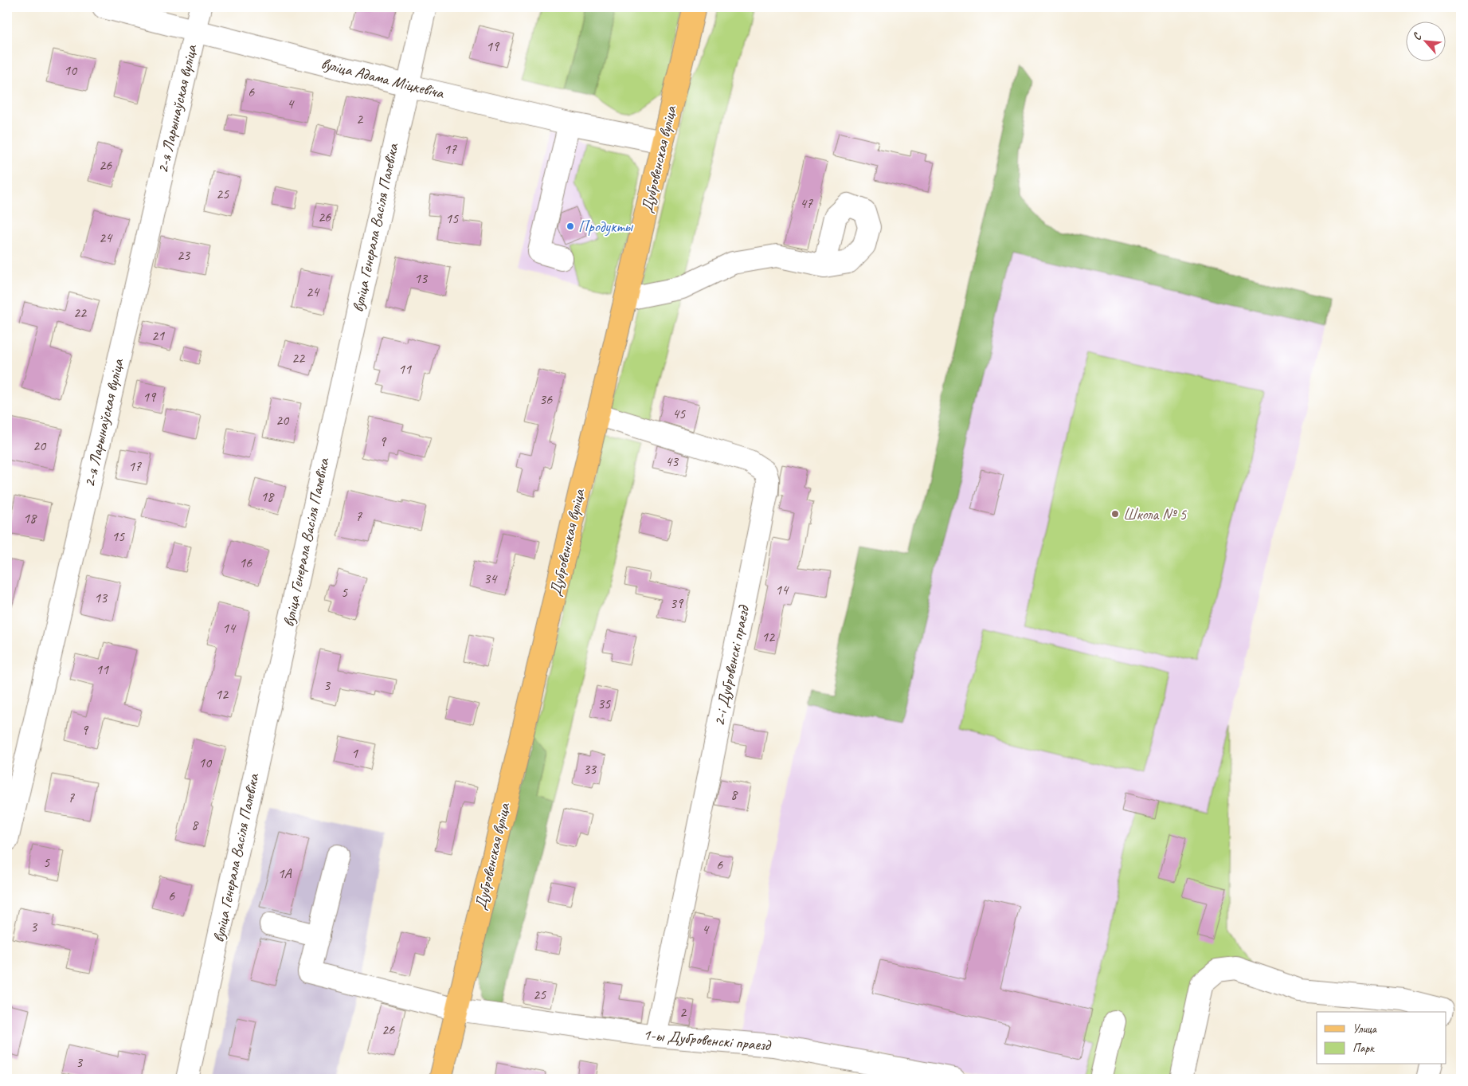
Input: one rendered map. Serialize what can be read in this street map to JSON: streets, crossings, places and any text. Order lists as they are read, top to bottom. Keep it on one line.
{"streets":{"main road":["Дубровенская вуліца"],"street":["вуліца Адама Міцкевіча","2-я Ларынаўская вуліца","вуліца Генерала Васіля Палевіка","2-і Дубровенскі праезд","1-ы Дубровенскі праезд"]},"crossings":[["вуліца Адама Міцкевіча","2-я Ларынаўская вуліца"],["вуліца Адама Міцкевіча","Дубровенская вуліца"],["вуліца Адама Міцкевіча","вуліца Генерала Васіля Палевіка"],["Дубровенская вуліца","2-і Дубровенскі праезд"],["Дубровенская вуліца","1-ы Дубровенскі праезд"],["2-і Дубровенскі праезд","1-ы Дубровенскі праезд"]],"places":["Продукты","Школа № 5"],"house_numbers":["19","10","6","4","2","17","26","25","47","26","15","24","23","13","24","22","21","22","11","19","36","45","20","9","20","43","17","18","7","18","15","16","34","14","5","13","39","14","12","11","3","12","35","9","1","10","33","8","7","8","5","6","1А","6","3","4","25","2","26","3"],"legend":["Улица","Парк"],"north":"top left"}
